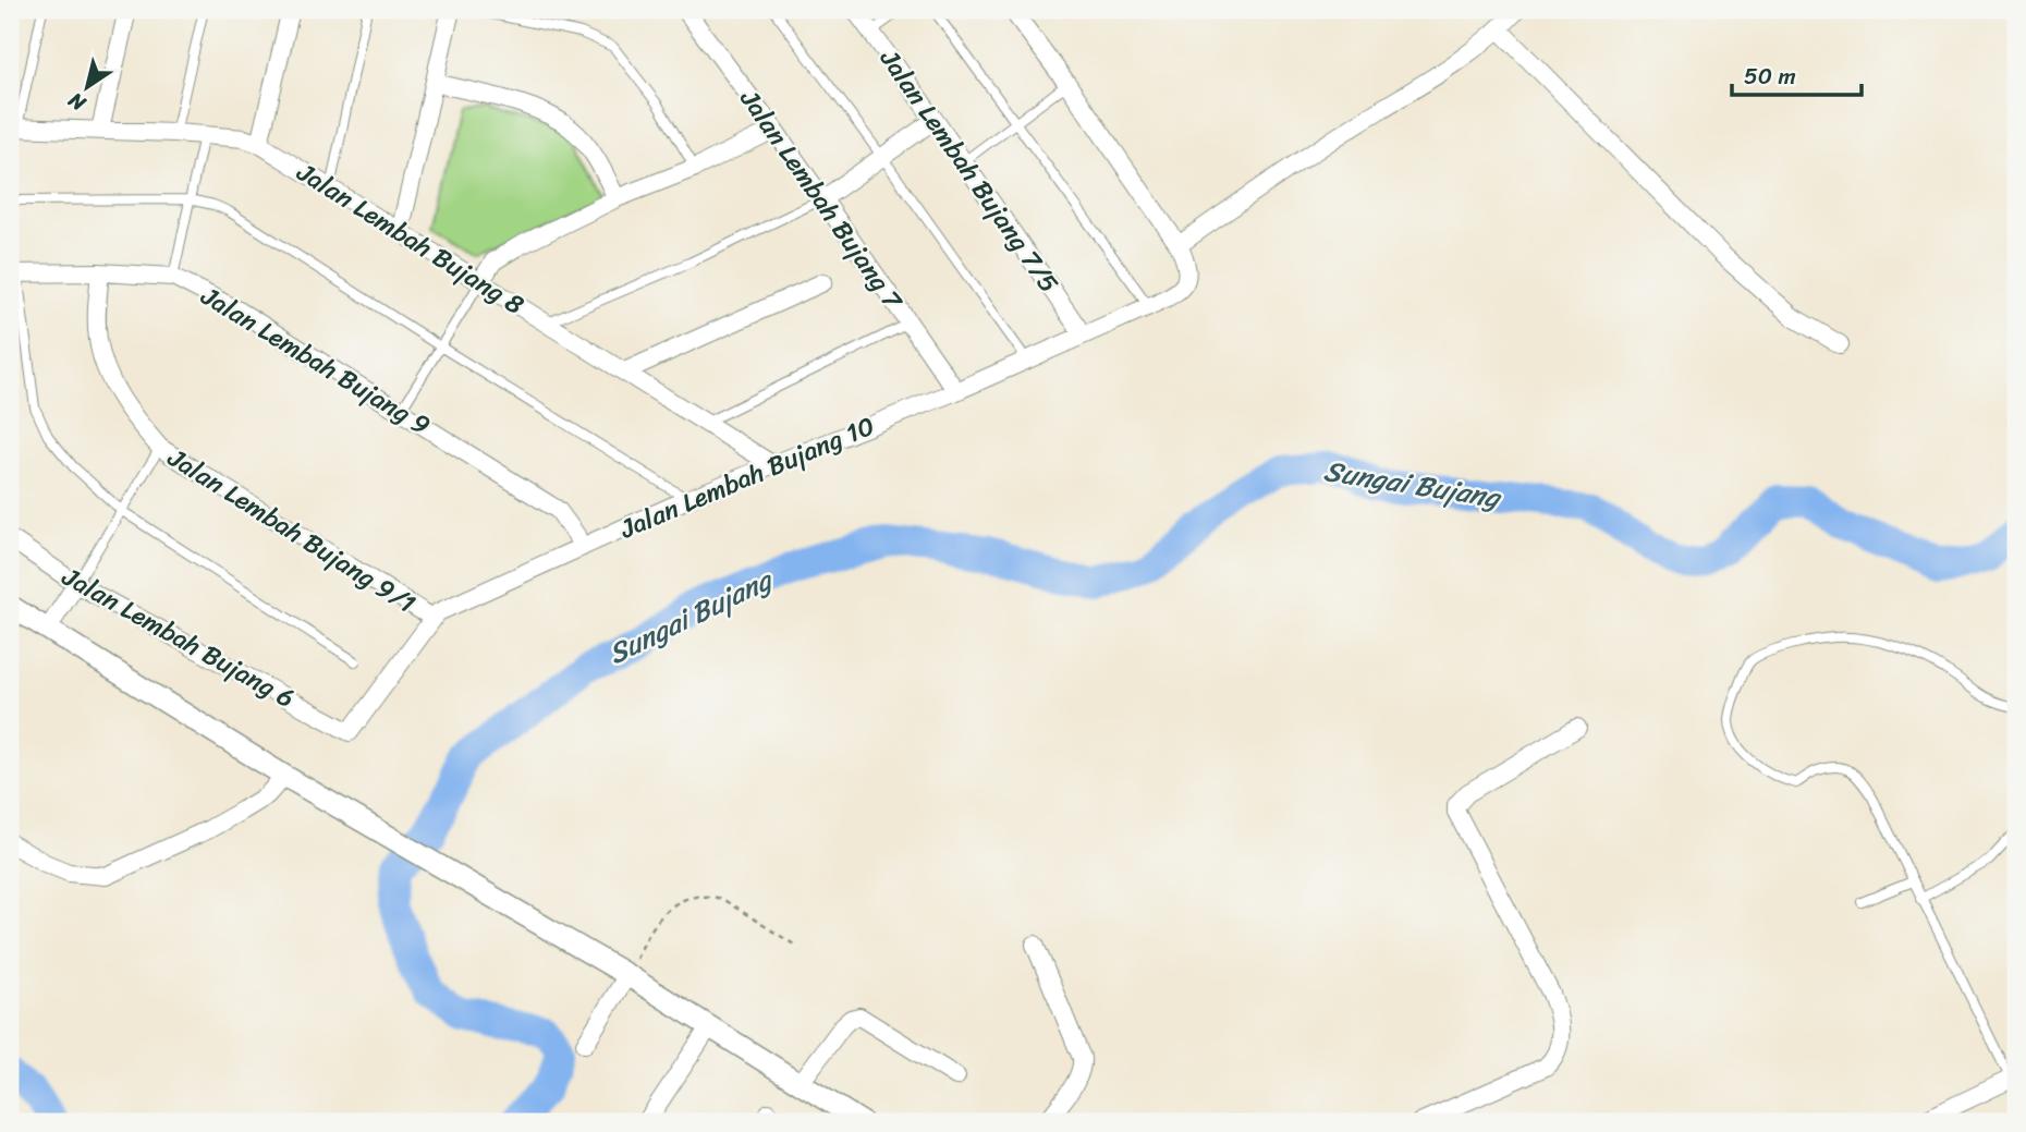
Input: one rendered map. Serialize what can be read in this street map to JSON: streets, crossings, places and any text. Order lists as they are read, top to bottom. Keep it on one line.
{"streets":{"street":["Jalan Lembah Bujang 7/5","Jalan Lembah Bujang 7","Jalan Lembah Bujang 8","Jalan Lembah Bujang 9","Jalan Lembah Bujang 10","Jalan Lembah Bujang 9/1","Jalan Lembah Bujang 6"]},"crossings":[["Jalan Lembah Bujang 7/5","Jalan Lembah Bujang 10"],["Jalan Lembah Bujang 7","Jalan Lembah Bujang 10"],["Jalan Lembah Bujang 8","Jalan Lembah Bujang 10"],["Jalan Lembah Bujang 9","Jalan Lembah Bujang 10"],["Jalan Lembah Bujang 9","Jalan Lembah Bujang 9/1"],["Jalan Lembah Bujang 10","Jalan Lembah Bujang 9/1"],["Jalan Lembah Bujang 10","Jalan Lembah Bujang 6"]],"water":["Sungai Bujang"],"scale_bar":"50 m","north":"bottom left"}
